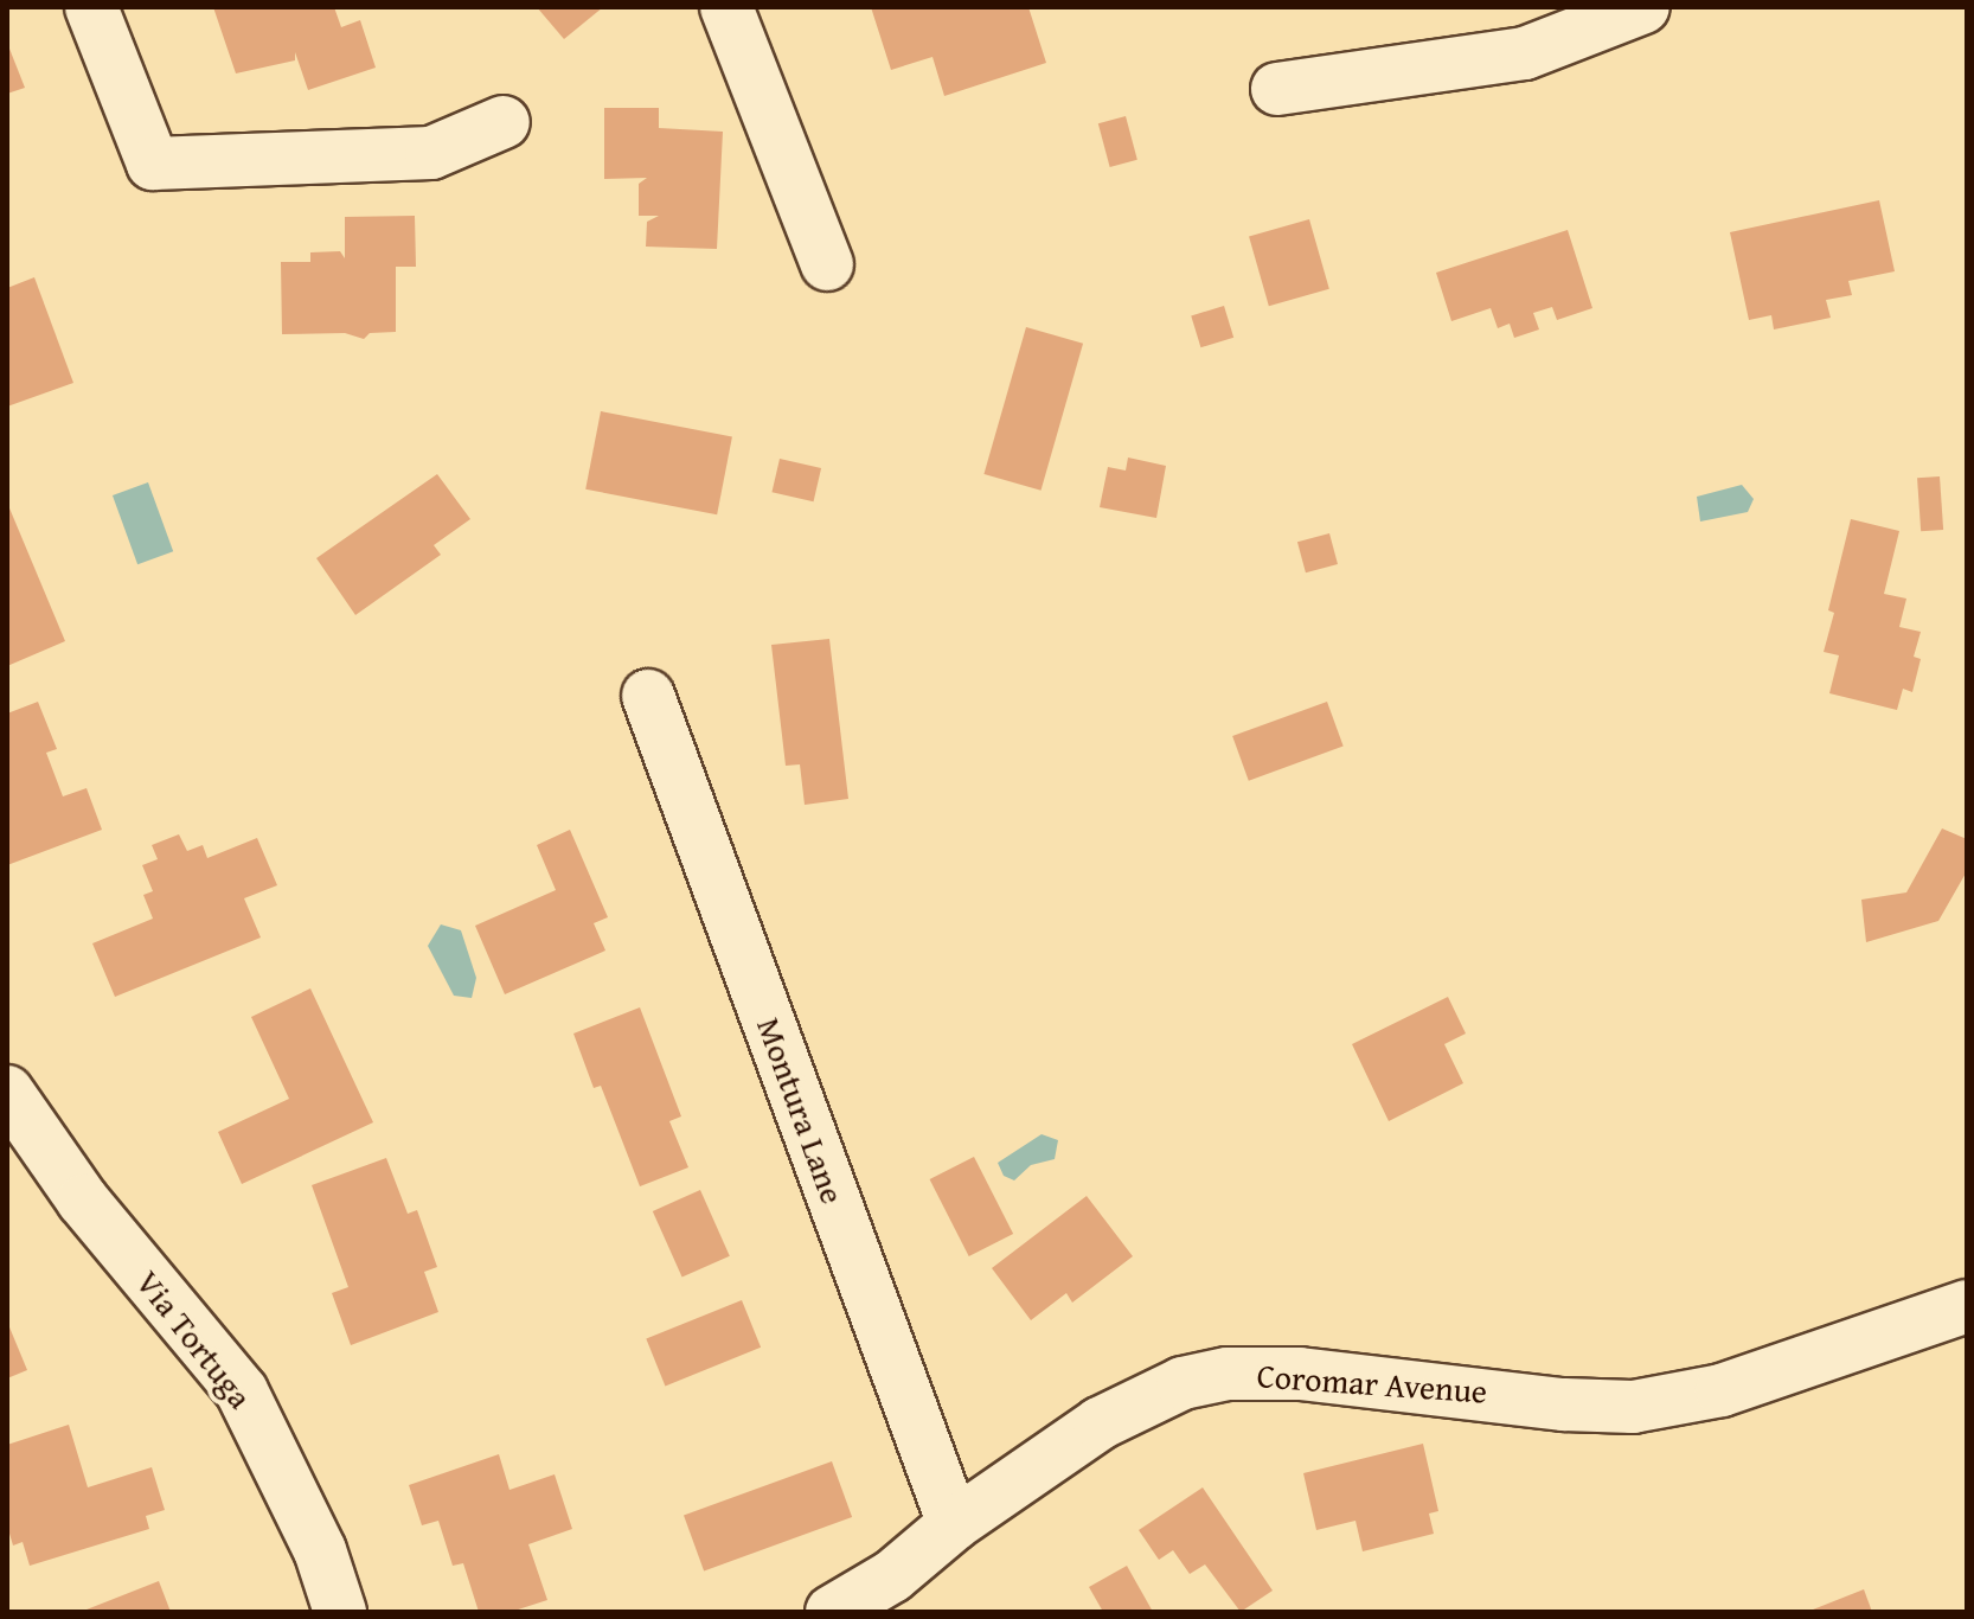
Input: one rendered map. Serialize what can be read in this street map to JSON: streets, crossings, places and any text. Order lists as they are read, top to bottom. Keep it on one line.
{"streets":{"street":["Montura Lane","Via Tortuga","Coromar Avenue"]},"crossings":[["Montura Lane","Coromar Avenue"]]}
